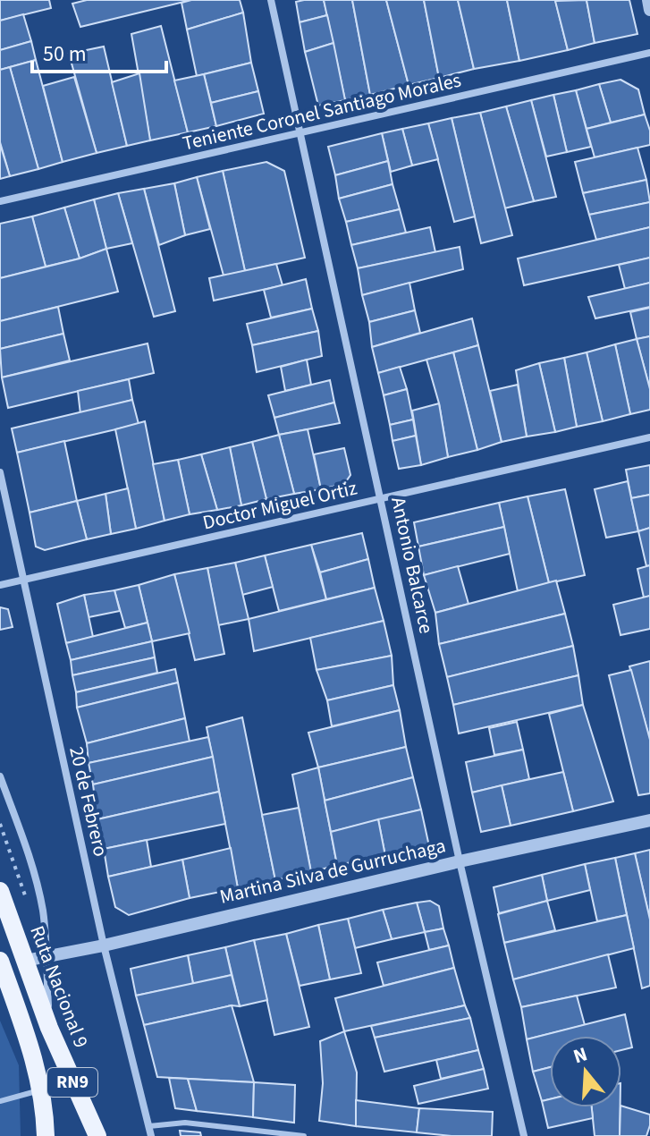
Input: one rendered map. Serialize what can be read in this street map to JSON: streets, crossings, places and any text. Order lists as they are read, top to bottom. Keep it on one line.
{"streets":{"main road":["Ruta Nacional 9","RN9"],"street":["Teniente Coronel Santiago Morales","Doctor Miguel Ortiz","Antonio Balcarce","20 de Febrero","Martina Silva de Gurruchaga"]},"crossings":[["Teniente Coronel Santiago Morales","Antonio Balcarce"],["Doctor Miguel Ortiz","Antonio Balcarce"],["Doctor Miguel Ortiz","20 de Febrero"],["Antonio Balcarce","Martina Silva de Gurruchaga"],["20 de Febrero","Martina Silva de Gurruchaga"],["Martina Silva de Gurruchaga","Ruta Nacional 9"]],"scale_bar":"50 m","north":"top"}
